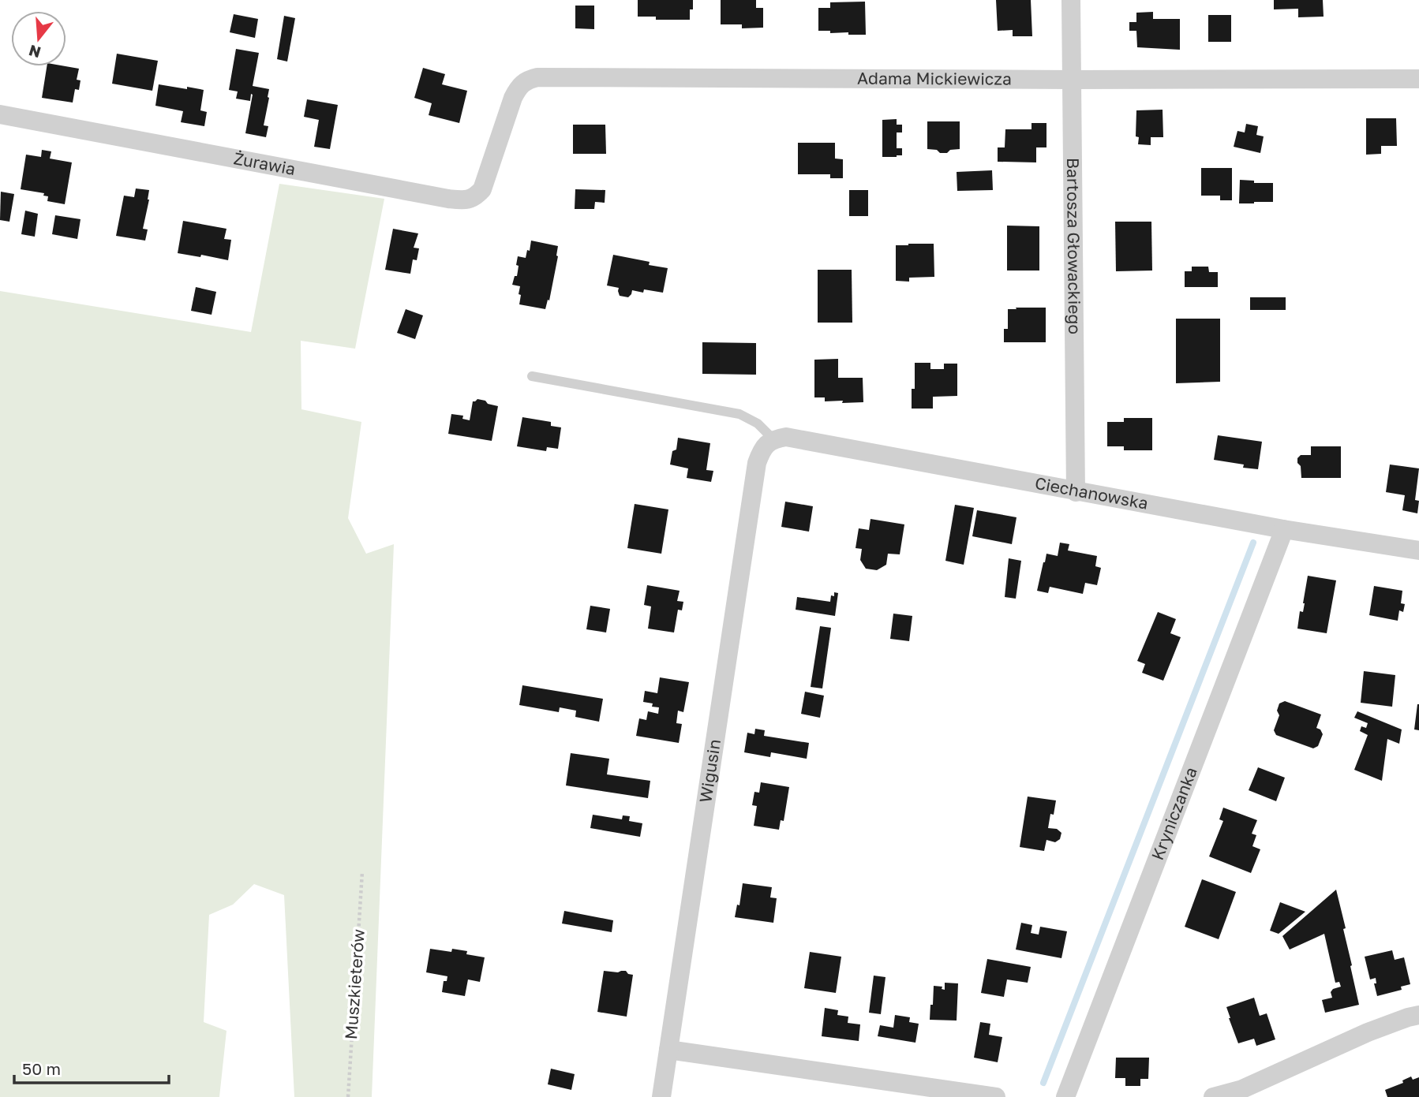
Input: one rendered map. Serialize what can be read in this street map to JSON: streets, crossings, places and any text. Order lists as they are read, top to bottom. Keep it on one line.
{"streets":{"street":["Adama Mickiewicza","Żurawia","Bartosza Głowackiego","Ciechanowska","Wigusin","Kryniczanka"],"path":["Muszkieterów"]},"crossings":[["Adama Mickiewicza","Żurawia"],["Adama Mickiewicza","Bartosza Głowackiego"],["Bartosza Głowackiego","Ciechanowska"],["Ciechanowska","Wigusin"],["Ciechanowska","Kryniczanka"]],"scale_bar":"50 m","north":"bottom"}
